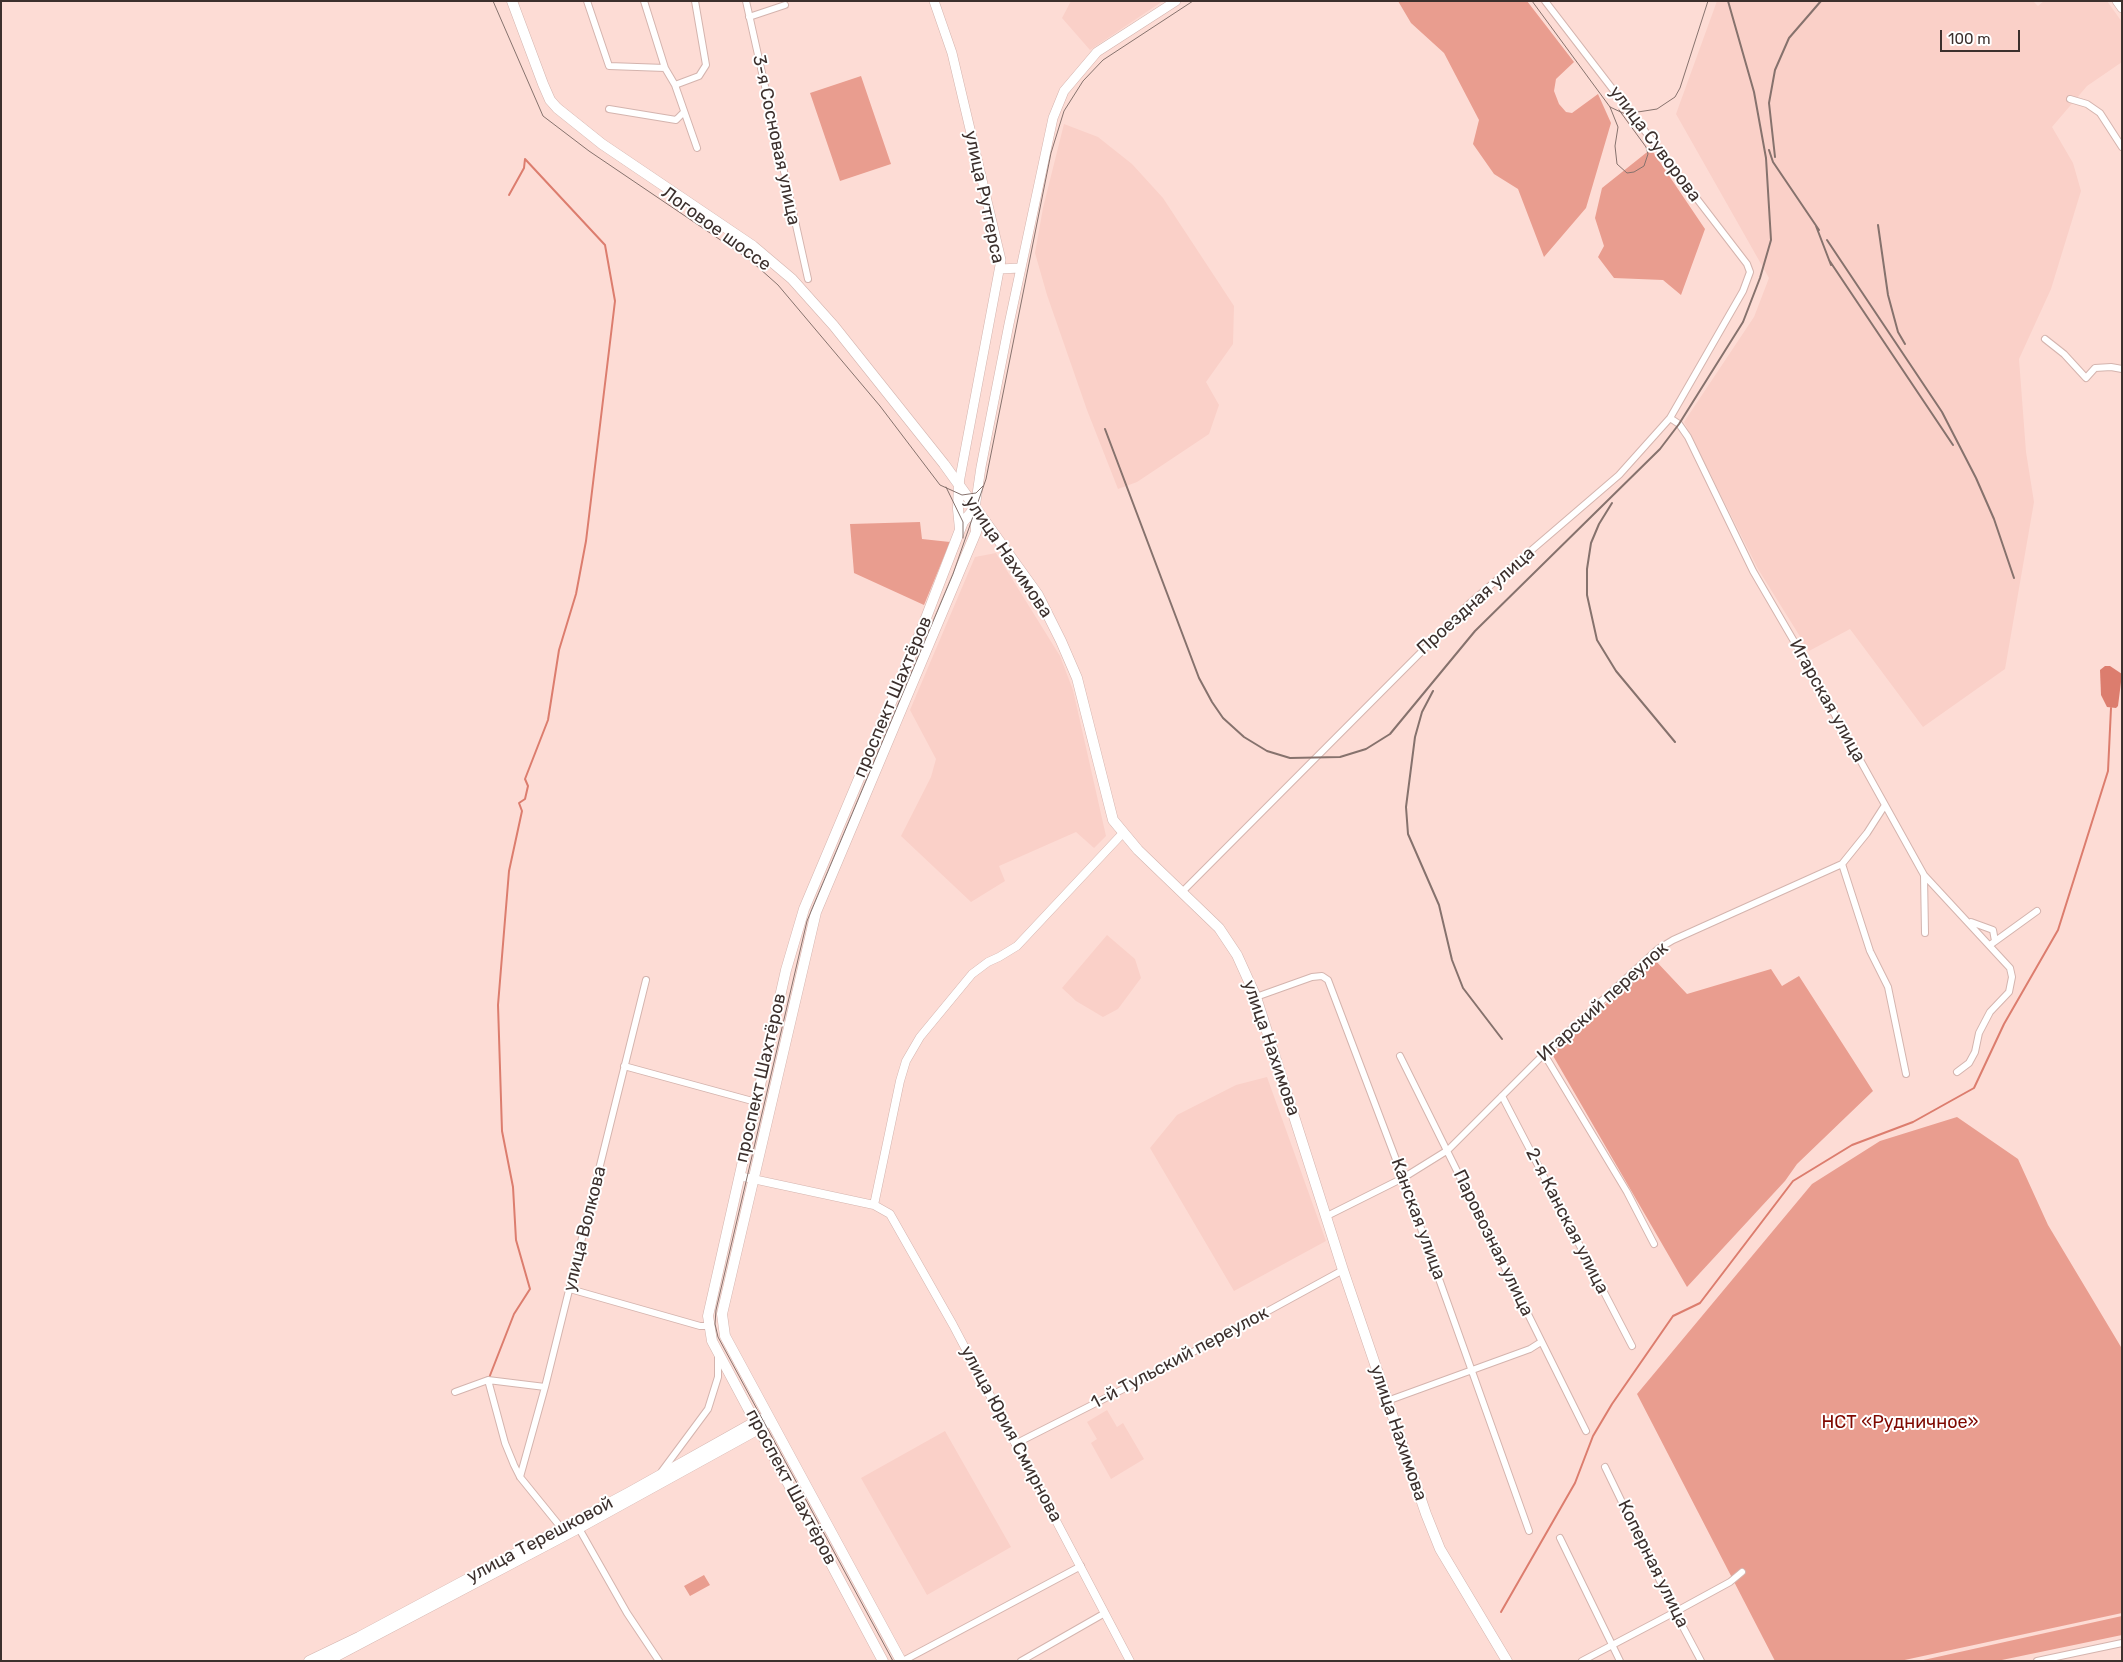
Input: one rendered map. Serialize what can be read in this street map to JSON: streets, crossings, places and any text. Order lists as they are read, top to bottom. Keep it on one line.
{"streets":{"main road":["улица Рутгерса","Логовое шоссе","улица Нахимова","проспект Шахтёров","улица Терешковой"],"street":["3-я Сосновая улица","улица Суворова","Проездная улица","Игарская улица","Игарский переулок","Канская улица","2-я Канская улица","улица Волкова","Паровозная улица","1-й Тульский переулок","улица Юрия Смирнова","Коперная улица"]},"crossings":[["улица Суворова","Проездная улица"],["улица Рутгерса","Логовое шоссе"],["улица Рутгерса","улица Нахимова"],["улица Рутгерса","проспект Шахтёров"],["Логовое шоссе","улица Нахимова"],["Логовое шоссе","проспект Шахтёров"],["улица Нахимова","Проездная улица"],["улица Нахимова","проспект Шахтёров"],["улица Нахимова","Игарский переулок"],["улица Нахимова","Канская улица"],["улица Нахимова","1-й Тульский переулок"],["Проездная улица","Игарская улица"],["проспект Шахтёров","улица Терешковой"],["Игарская улица","Игарский переулок"],["Игарский переулок","Канская улица"],["Игарский переулок","2-я Канская улица"],["Игарский переулок","Паровозная улица"],["1-й Тульский переулок","улица Юрия Смирнова"]],"parks":["НСТ «Рудничное»"],"scale_bar":"100 m"}
